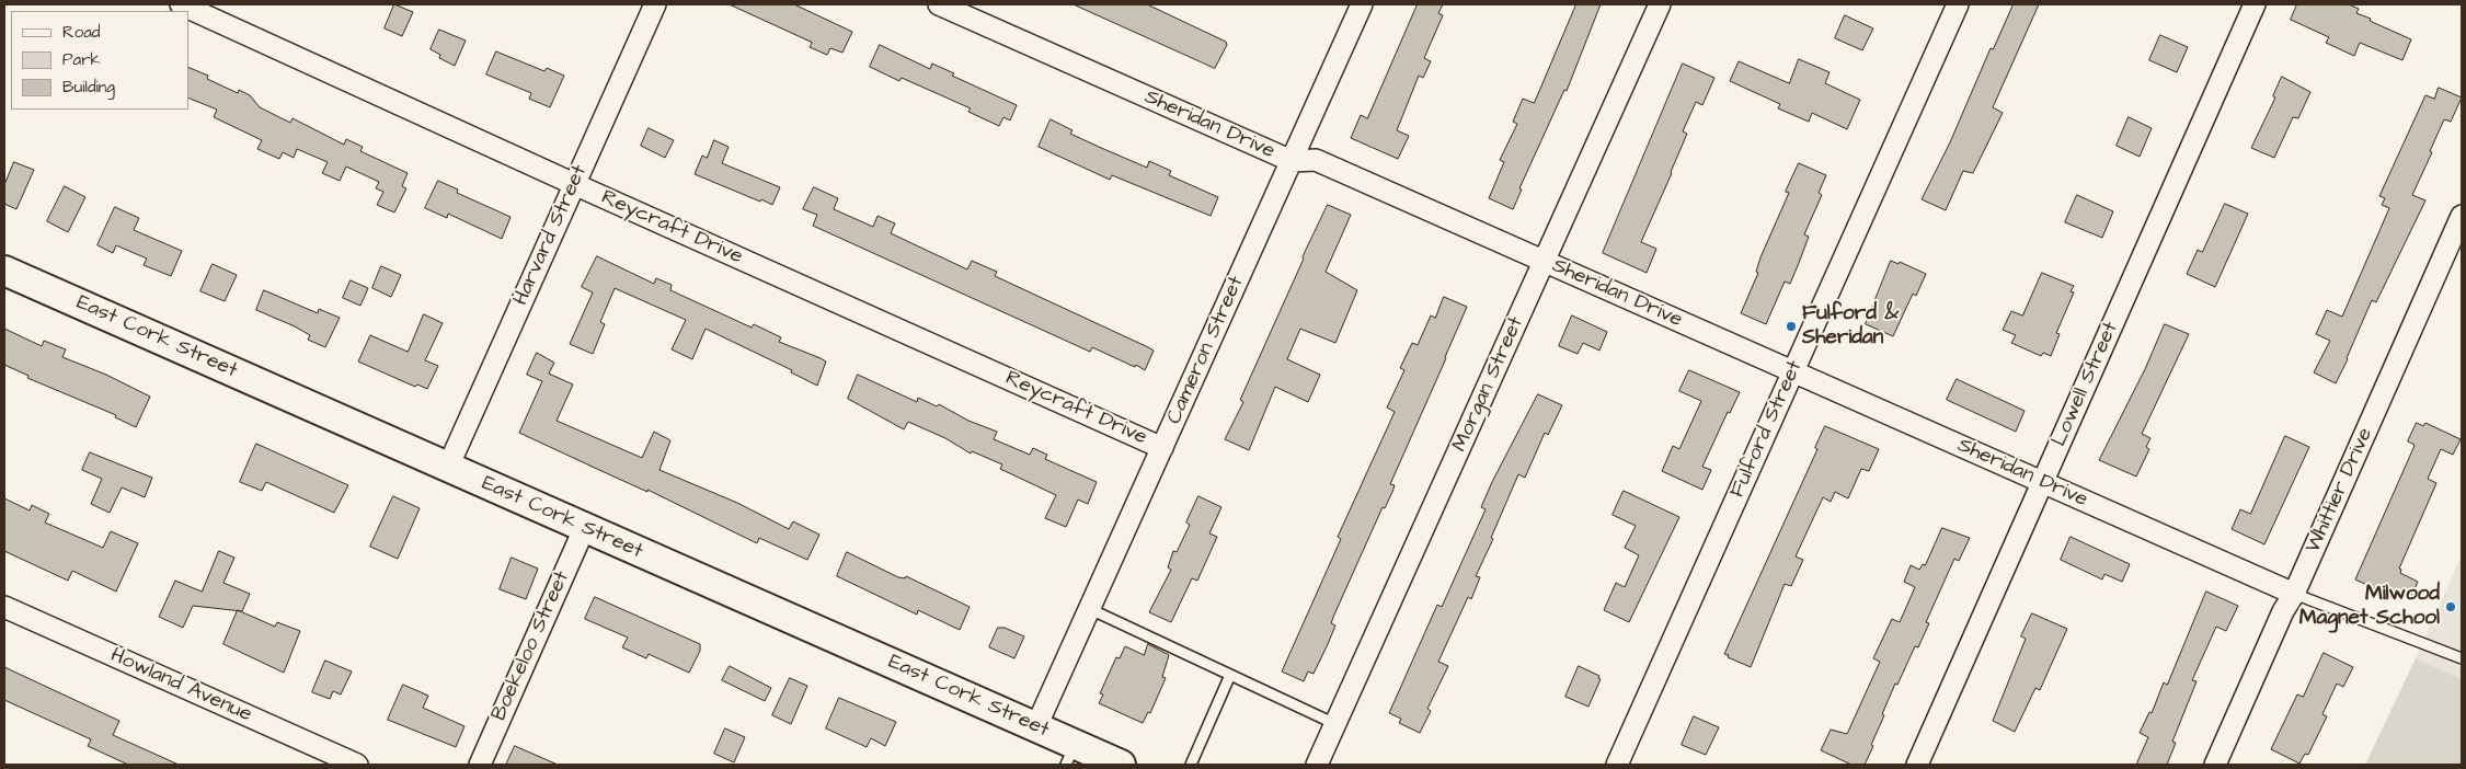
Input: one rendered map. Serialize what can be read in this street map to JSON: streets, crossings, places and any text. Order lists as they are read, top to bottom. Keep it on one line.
{"streets":{"street":["Sheridan Drive","Reycraft Drive","Harvard Street","East Cork Street","Cameron Street","Morgan Street","Lowell Street","Fulford Street","Whittier Drive","Boekeloo Street","Howland Avenue"]},"crossings":[["Sheridan Drive","Cameron Street"],["Sheridan Drive","Morgan Street"],["Sheridan Drive","Lowell Street"],["Sheridan Drive","Fulford Street"],["Sheridan Drive","Whittier Drive"],["Reycraft Drive","Harvard Street"],["Reycraft Drive","Cameron Street"],["Harvard Street","East Cork Street"],["East Cork Street","Cameron Street"],["East Cork Street","Boekeloo Street"]],"places":["Fulford & Sheridan","Milwood Magnet School"],"legend":["Road","Park","Building"]}
